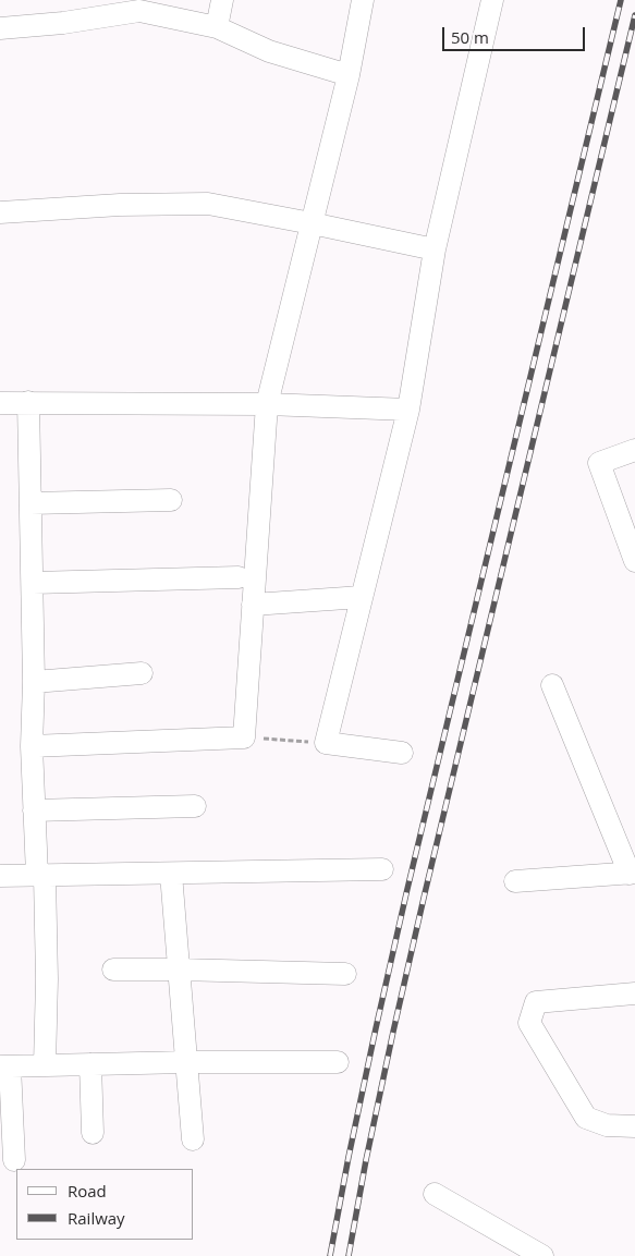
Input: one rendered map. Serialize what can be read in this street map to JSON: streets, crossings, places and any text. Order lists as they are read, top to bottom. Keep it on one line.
{"legend":["Road","Railway"],"scale_bar":"50 m"}
